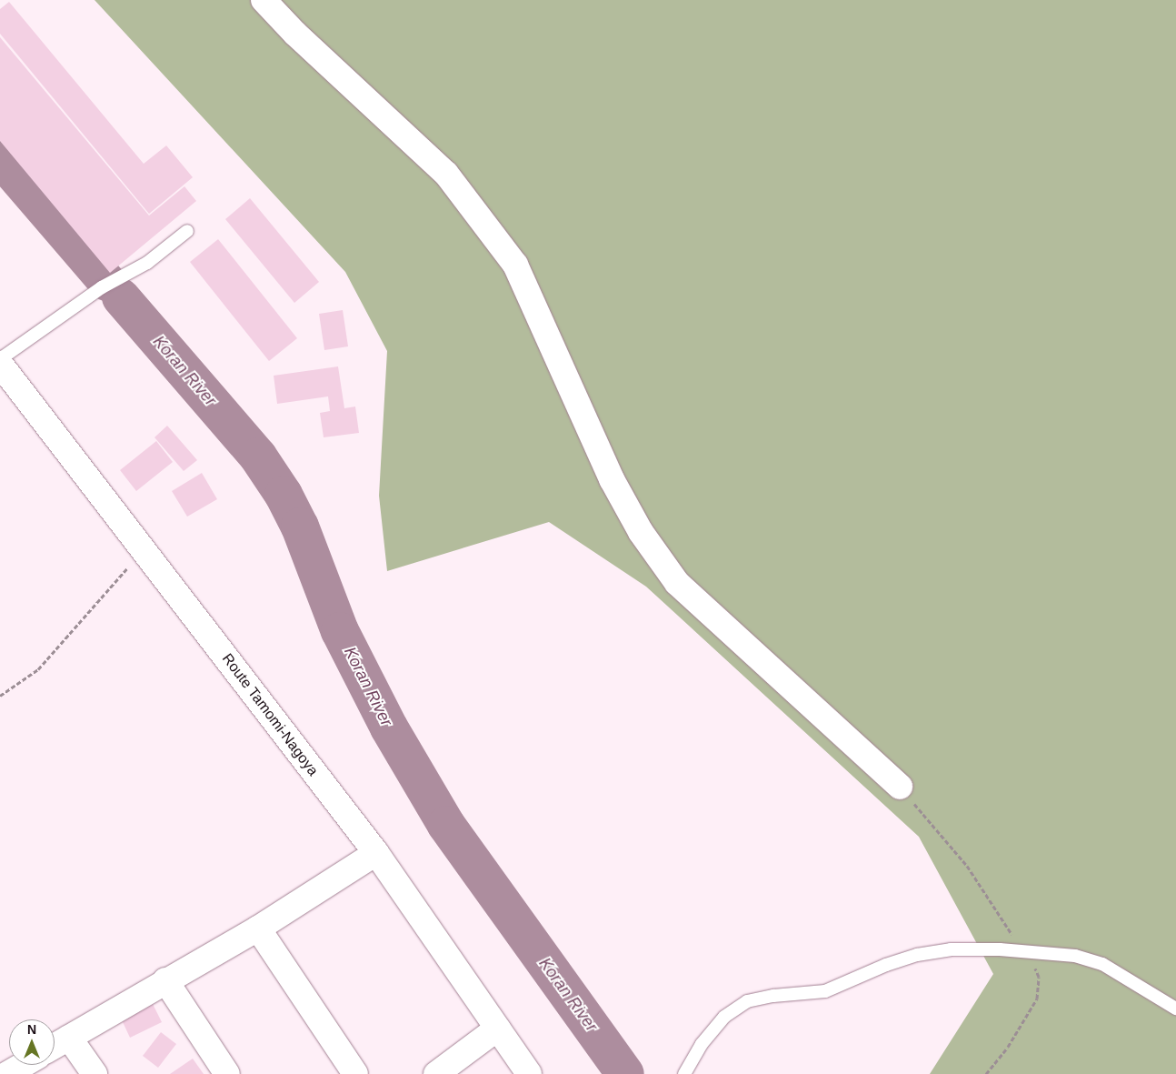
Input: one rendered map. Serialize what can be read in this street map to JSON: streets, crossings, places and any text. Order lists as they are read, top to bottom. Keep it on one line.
{"streets":{"street":["Route Tamomi-Nagoya"]},"water":["Koran River"],"north":"top"}
